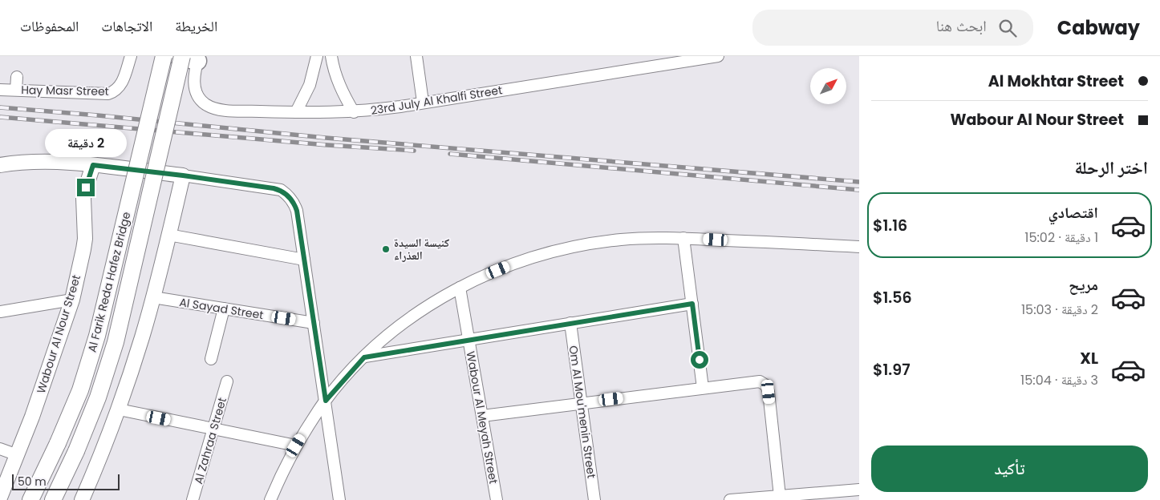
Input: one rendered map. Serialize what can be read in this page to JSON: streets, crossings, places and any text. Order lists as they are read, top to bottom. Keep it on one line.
{"streets":{"main road":["Al Farik Reda Hafez Bridge"],"street":["Hay Masr Street","23rd July Al Khalfi Street","Al Sayad Street","Wabour Al Nour Street","Om Al Mou'menin Street","Wabour Al Meyah Street","Al Zahraa Street"]},"crossings":[["23rd July Al Khalfi Street","Al Farik Reda Hafez Bridge"]],"places":["كنيسة السيدة العذراء"],"scale_bar":"50 m","north":"top right","page":{"header":"Cabway","search":"ابحث هنا","nav":["الخريطة","الاتجاهات","المحفوظات"],"banner":["Al Mokhtar Street","Wabour Al Nour Street"],"bubble":"2 دقيقة","heading":"اختر الرحلة","list":[{"name":"اقتصادي","note":"1 دقيقة · 15:02","value":"$1.16"},{"name":"مريح","note":"2 دقيقة · 15:03","value":"$1.56"},{"name":"XL","note":"3 دقيقة · 15:04","value":"$1.97"}],"buttons":"تأكيد","scale":"50 m"}}
